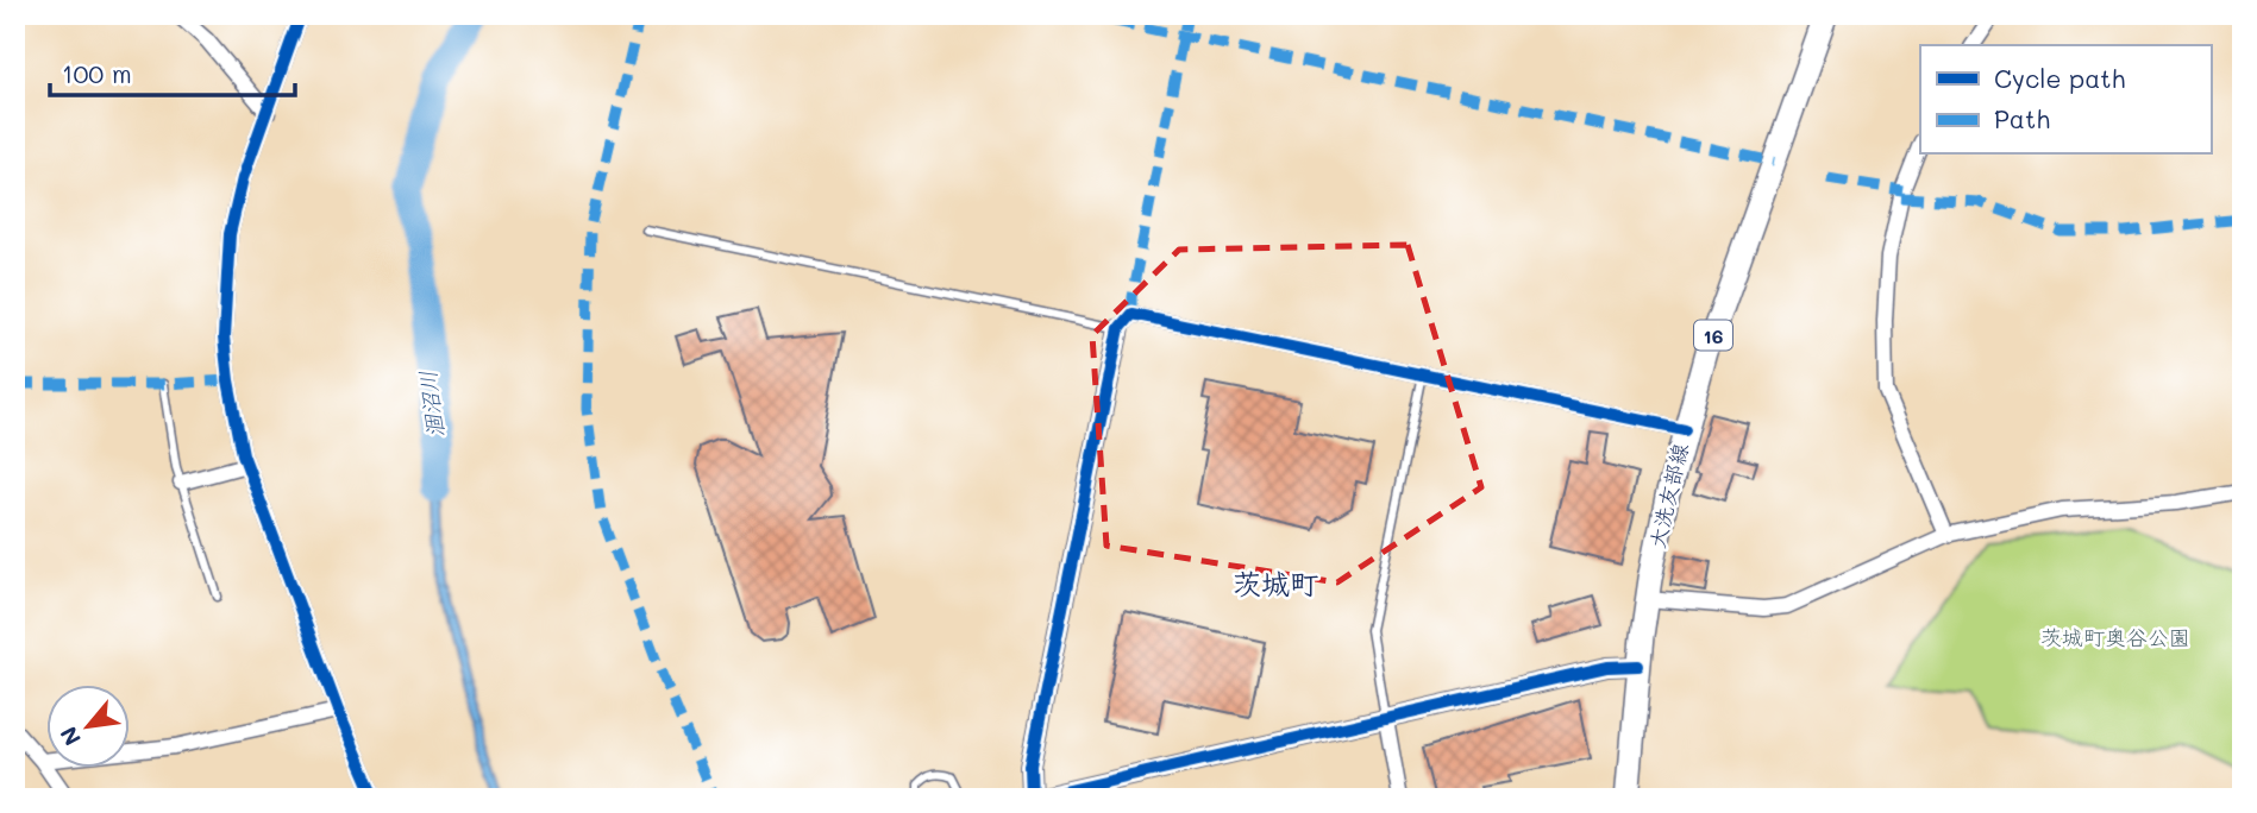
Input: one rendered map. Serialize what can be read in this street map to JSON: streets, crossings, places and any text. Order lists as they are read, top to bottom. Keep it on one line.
{"streets":{"main road":["16","大洗友部線"]},"districts":["茨城町"],"water":["涸沼川"],"parks":["茨城町奥谷公園"],"legend":["Cycle path","Path"],"scale_bar":"100 m","north":"bottom left"}
